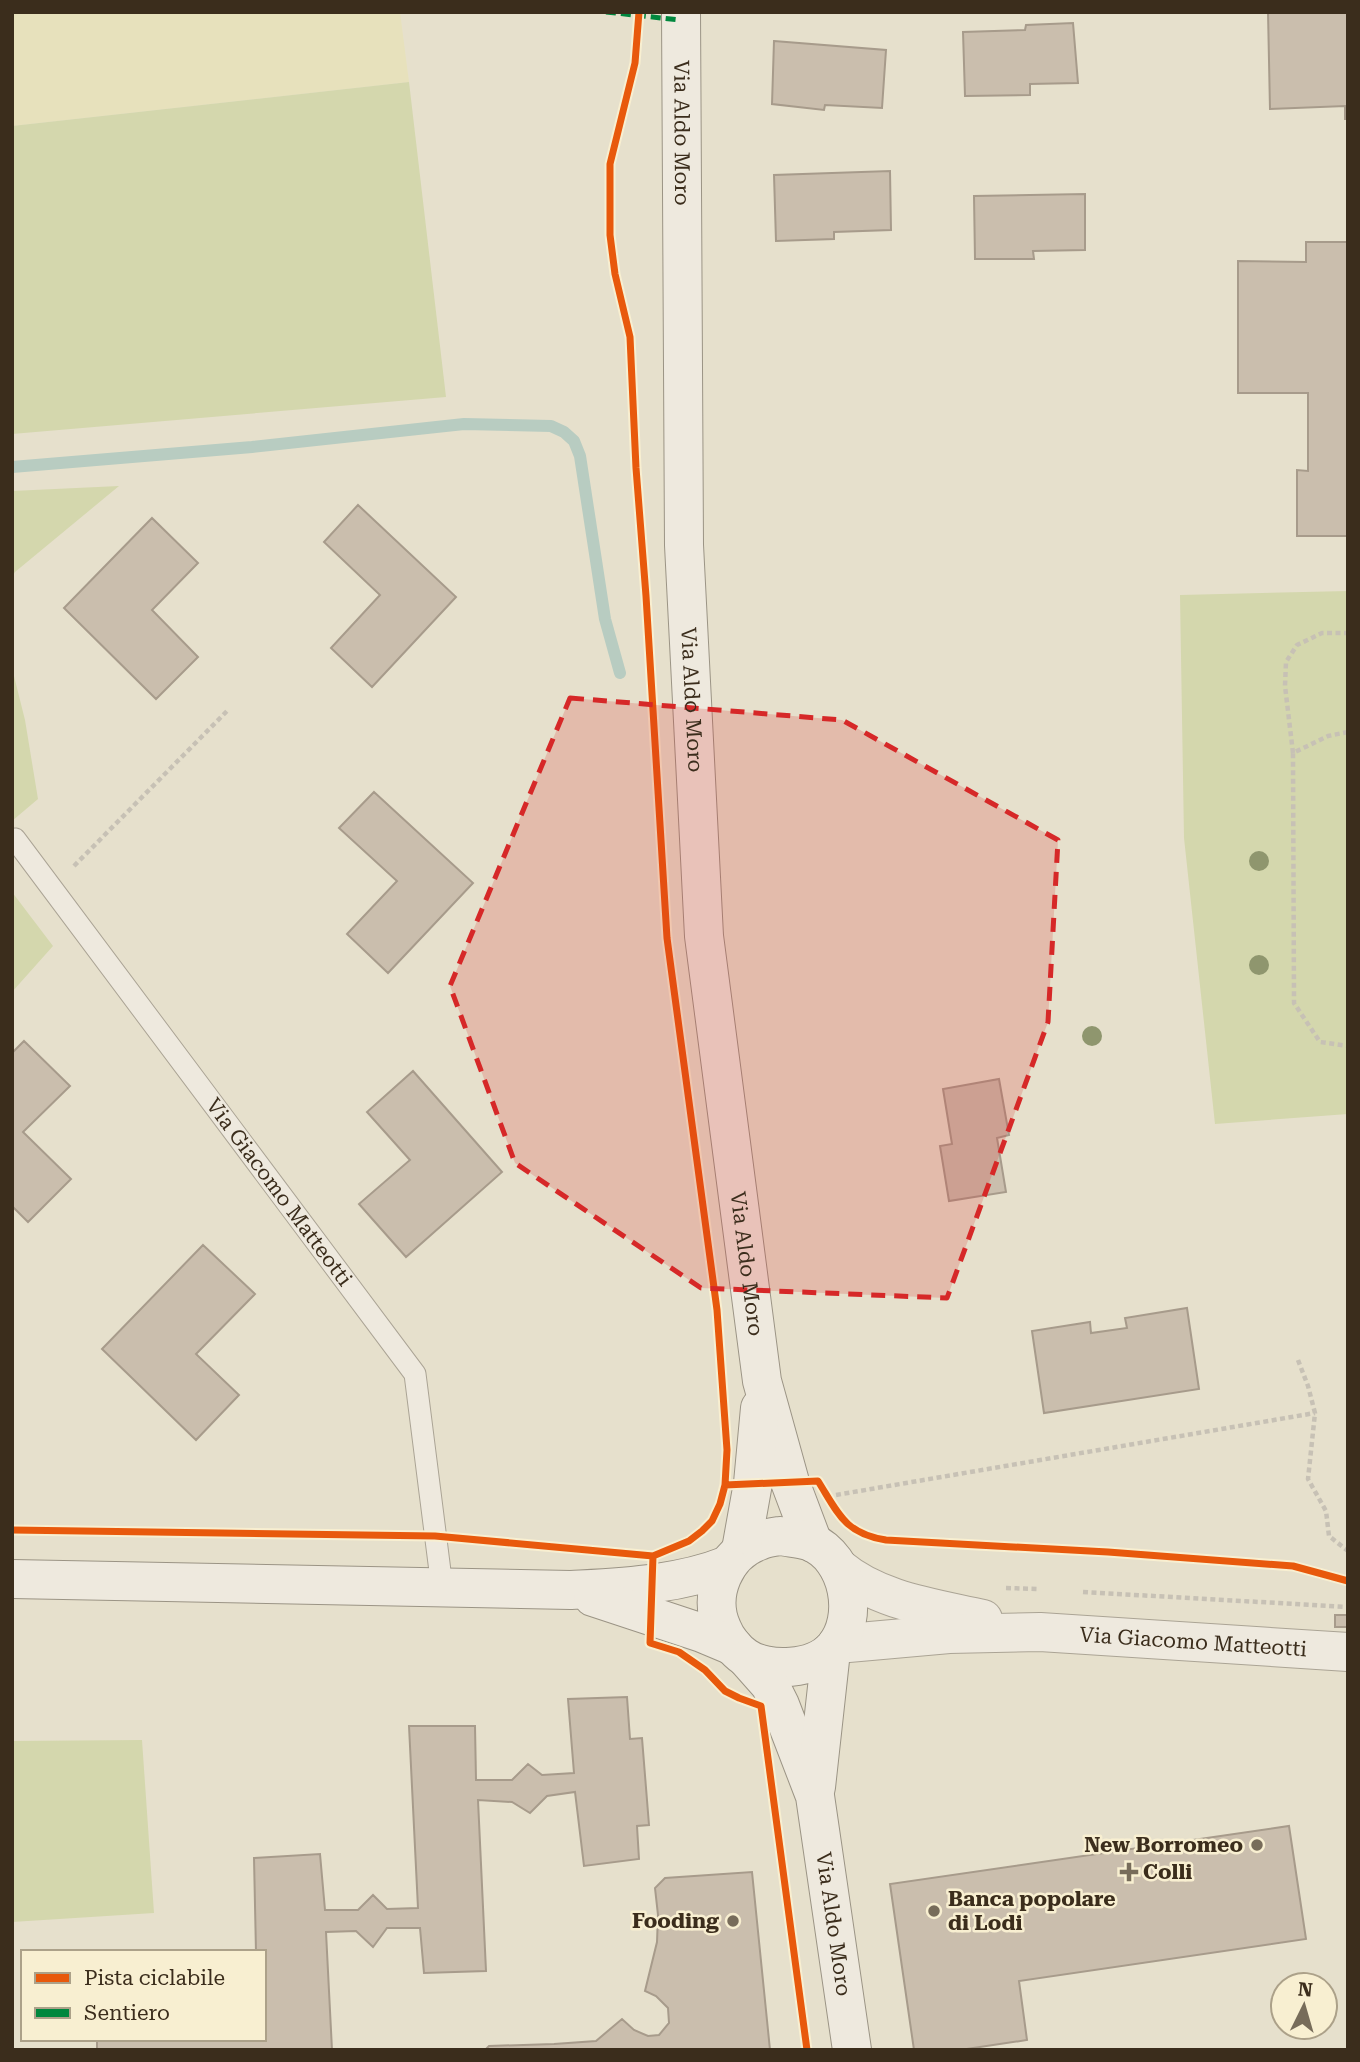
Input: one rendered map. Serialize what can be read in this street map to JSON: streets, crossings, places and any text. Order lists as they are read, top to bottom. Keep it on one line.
{"streets":{"street":["Via Aldo Moro","Via Giacomo Matteotti"]},"crossings":[["Via Aldo Moro","Via Giacomo Matteotti"]],"places":{"other":["New Borromeo","Banca popolare di Lodi","Fooding"],"health":["Colli"]},"legend":["Pista ciclabile","Sentiero"],"north":"top"}
